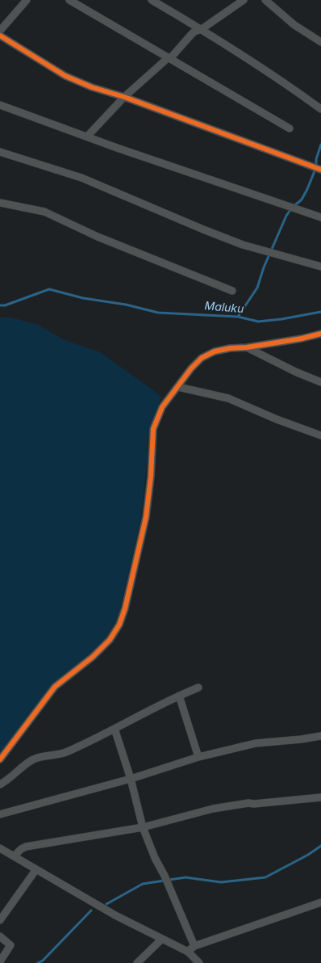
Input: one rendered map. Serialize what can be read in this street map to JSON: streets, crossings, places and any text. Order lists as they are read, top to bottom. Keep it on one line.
{"water":["Maluku"]}
